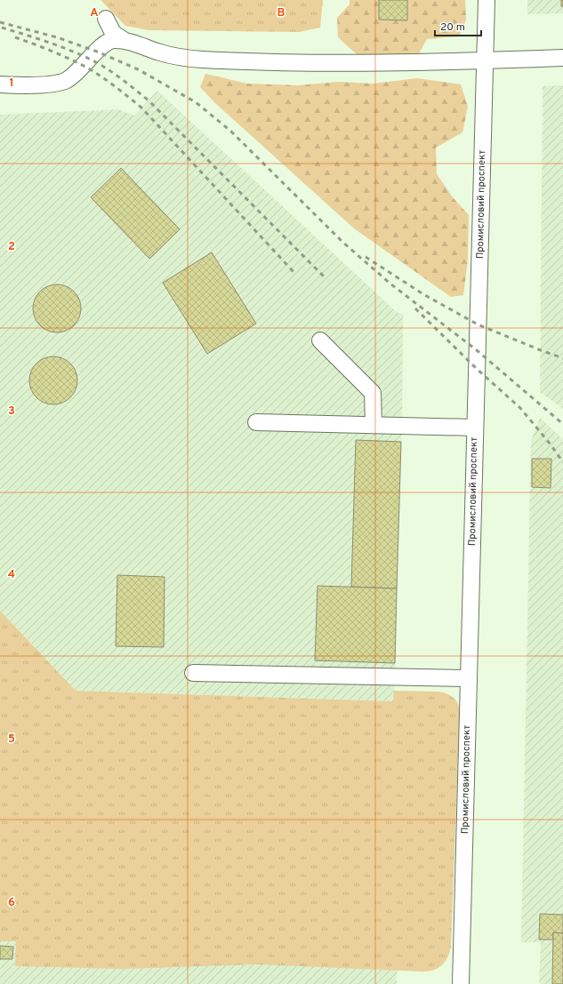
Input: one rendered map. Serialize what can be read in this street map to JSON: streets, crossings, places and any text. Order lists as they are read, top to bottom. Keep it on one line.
{"streets":{"street":["Промисловий проспект"]},"scale_bar":"20 m","grid":{"columns":["A","B"],"rows":["1","2","3","4","5","6"]}}
